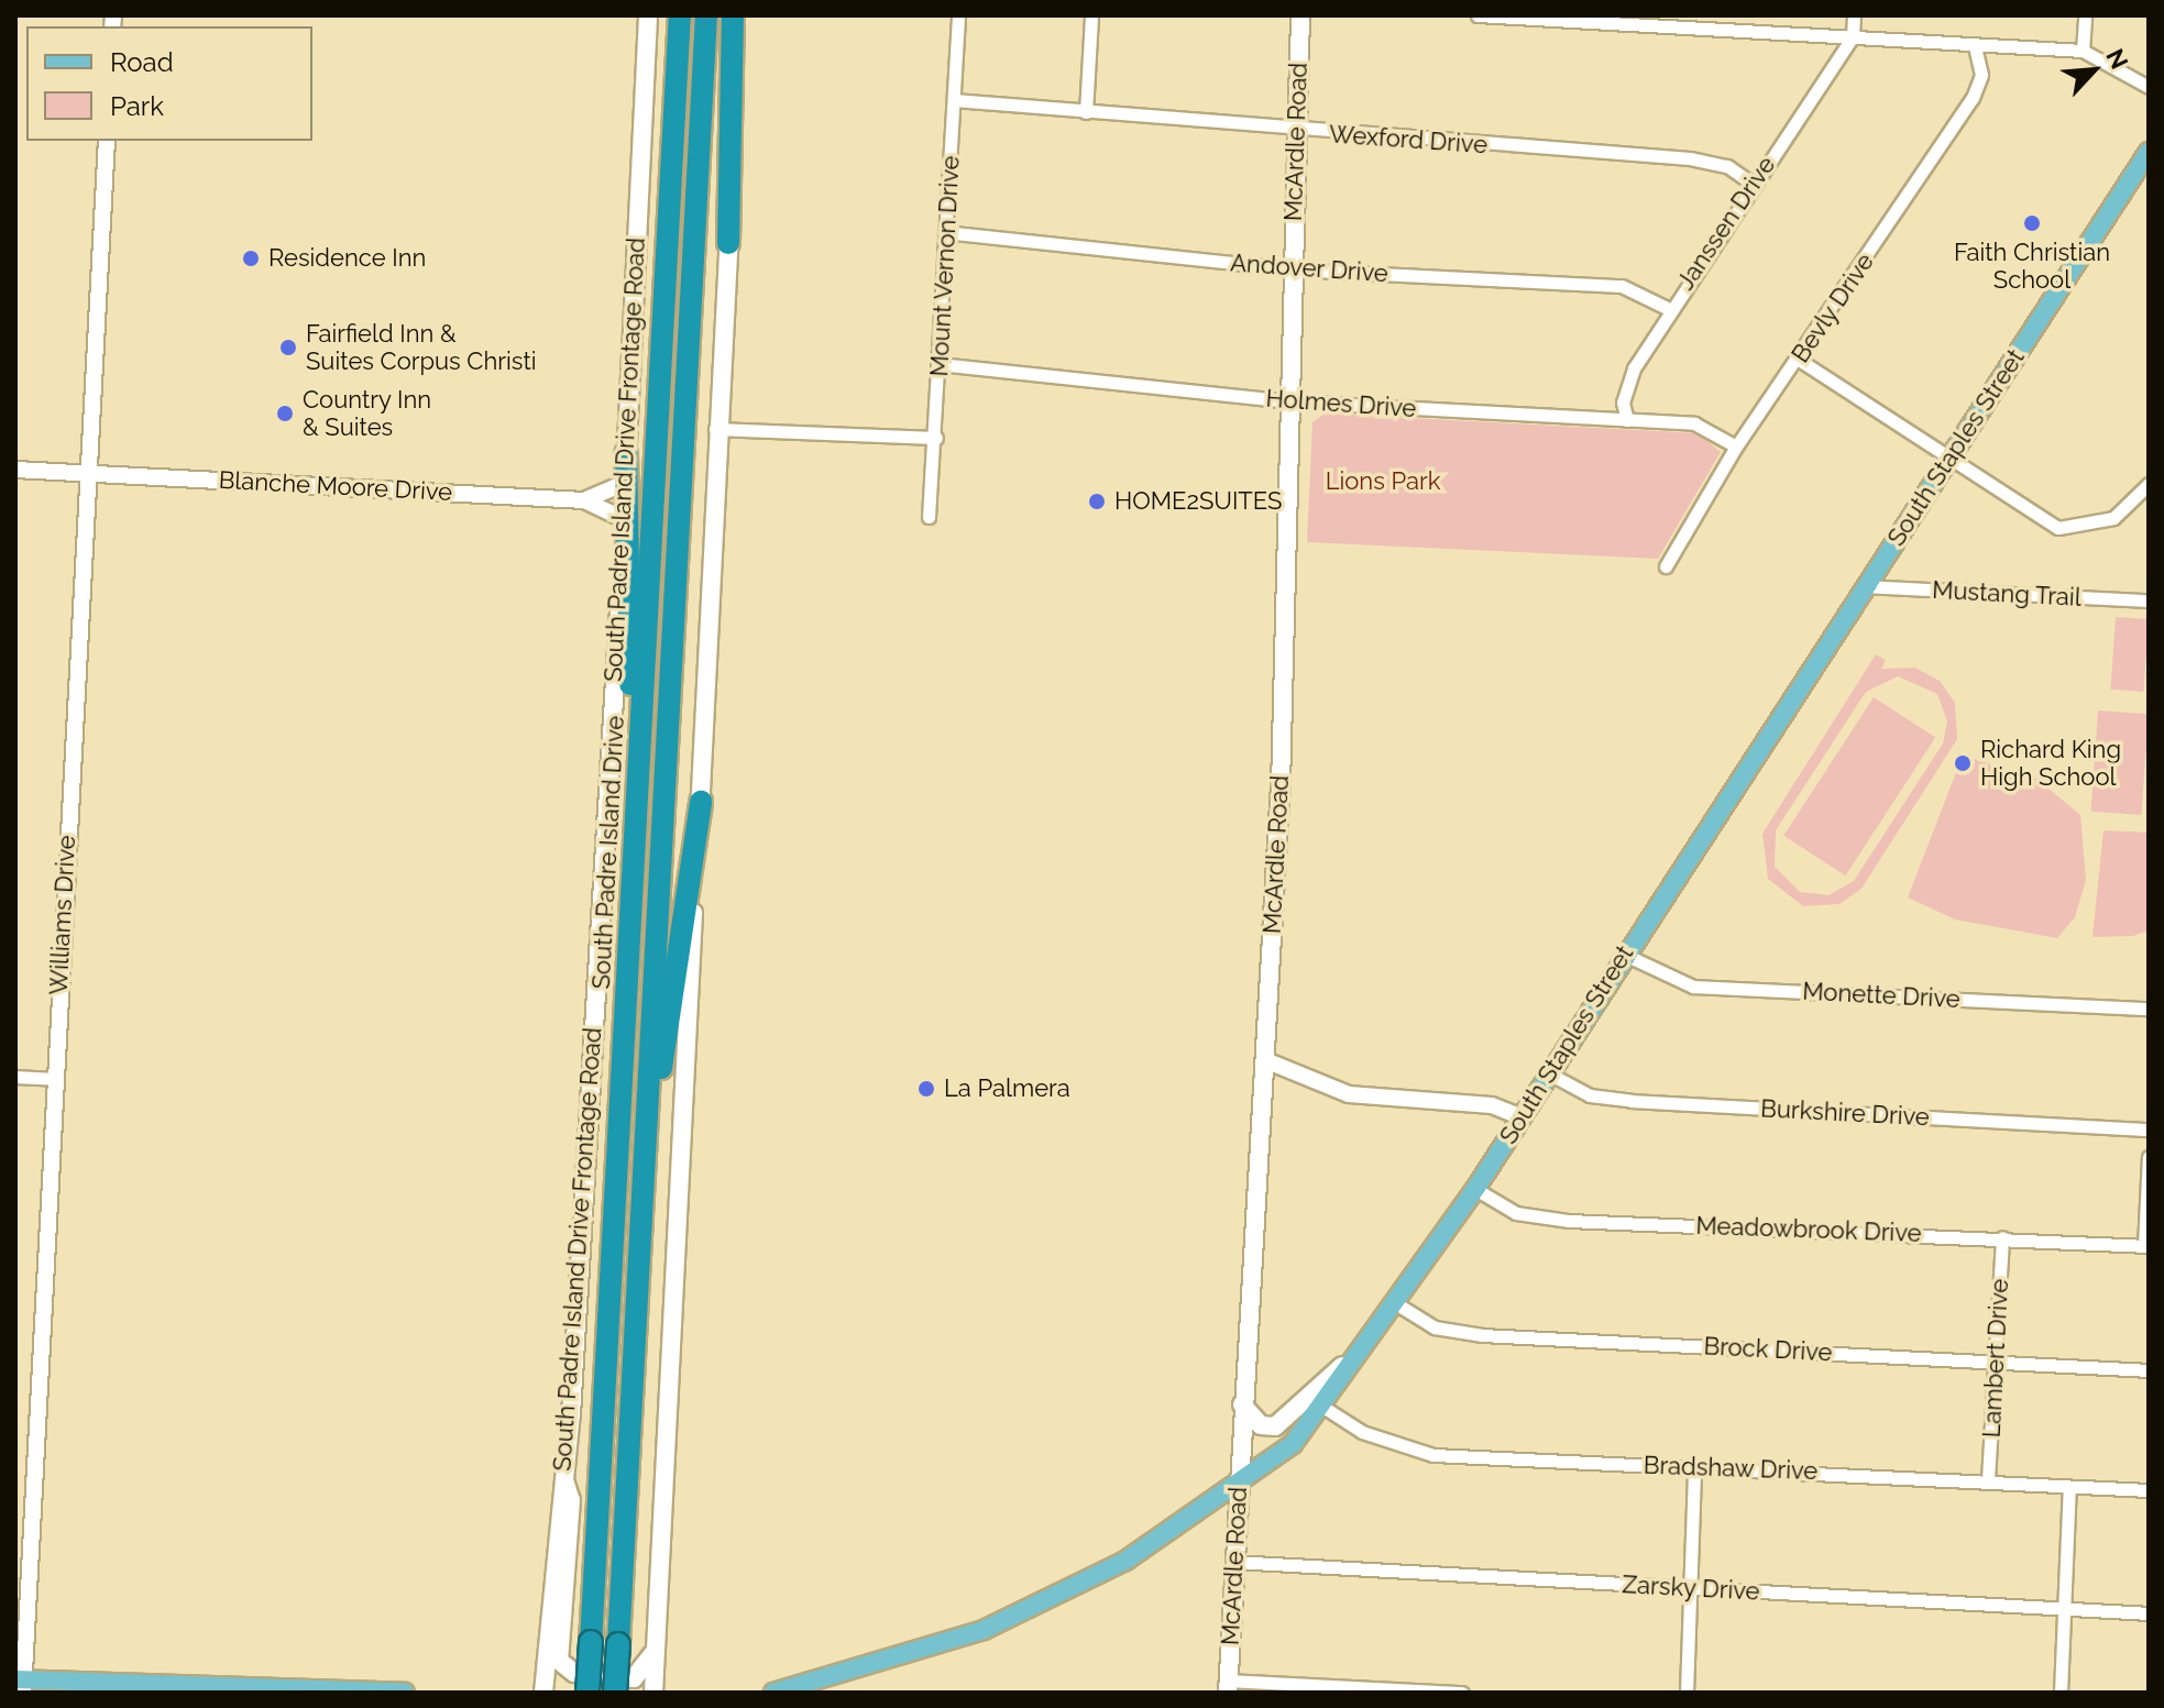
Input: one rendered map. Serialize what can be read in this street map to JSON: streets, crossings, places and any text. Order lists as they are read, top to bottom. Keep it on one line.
{"streets":{"highway":["South Padre Island Drive"],"main road":["McArdle Road","South Staples Street","South Padre Island Drive Frontage Road"],"street":["Wexford Drive","Janssen Drive","Mount Vernon Drive","Andover Drive","Bevly Drive","Holmes Drive","Blanche Moore Drive","Mustang Trail","Williams Drive","Monette Drive","Burkshire Drive","Meadowbrook Drive","Brock Drive","Lambert Drive","Bradshaw Drive","Zarsky Drive"]},"crossings":[["Wexford Drive","McArdle Road"],["Wexford Drive","Janssen Drive"],["Wexford Drive","Mount Vernon Drive"],["McArdle Road","Andover Drive"],["McArdle Road","Holmes Drive"],["McArdle Road","South Staples Street"],["McArdle Road","Zarsky Drive"],["Janssen Drive","Andover Drive"],["Janssen Drive","Holmes Drive"],["Mount Vernon Drive","Andover Drive"],["Mount Vernon Drive","Holmes Drive"],["Bevly Drive","Holmes Drive"],["South Staples Street","Mustang Trail"],["South Staples Street","Monette Drive"],["South Staples Street","Burkshire Drive"],["South Staples Street","Meadowbrook Drive"],["South Staples Street","Brock Drive"],["South Staples Street","Bradshaw Drive"],["South Padre Island Drive Frontage Road","Blanche Moore Drive"],["Blanche Moore Drive","Williams Drive"],["Meadowbrook Drive","Lambert Drive"],["Brock Drive","Lambert Drive"],["Lambert Drive","Bradshaw Drive"]],"parks":["Lions Park"],"places":["Faith Christian School","Residence Inn","Fairfield Inn & Suites Corpus Christi","Country Inn & Suites","HOME2SUITES","Richard King High School","La Palmera"],"legend":["Road","Park"],"north":"top right"}
